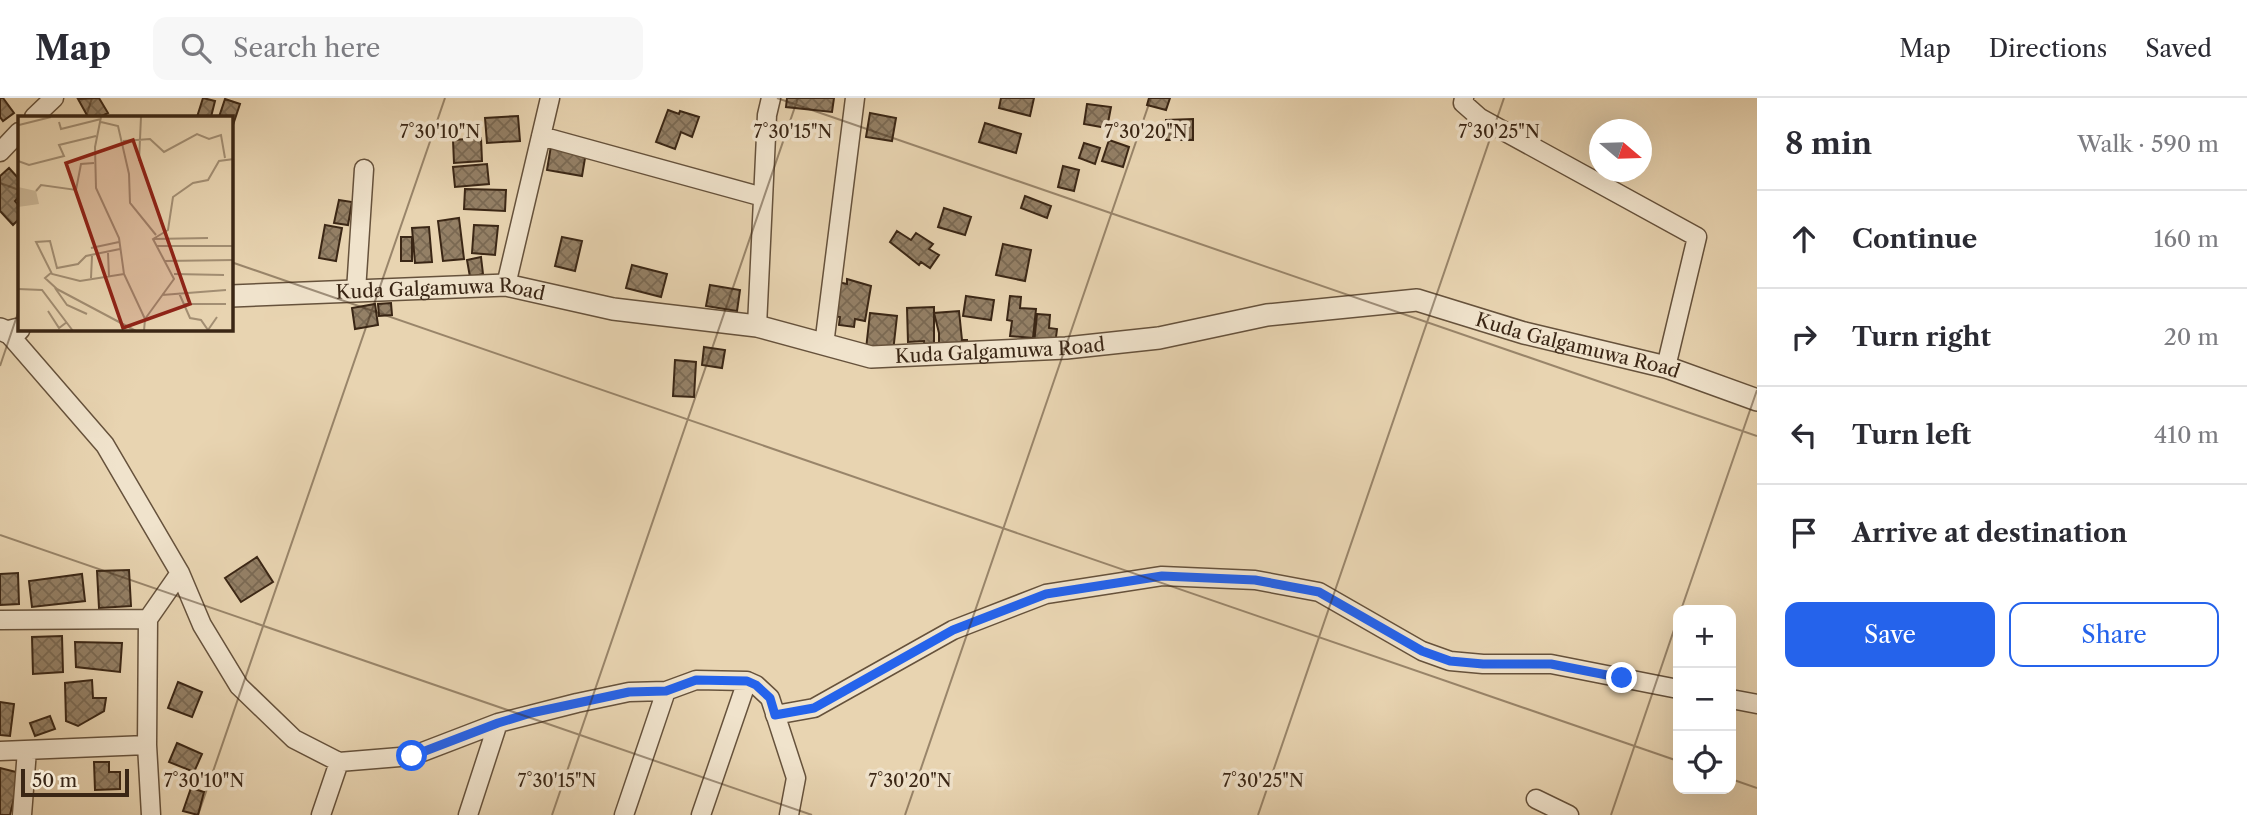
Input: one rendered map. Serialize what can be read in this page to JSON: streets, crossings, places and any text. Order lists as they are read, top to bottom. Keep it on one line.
{"streets":{"street":["Kuda Galgamuwa Road"]},"scale_bar":"50 m","north":"right","page":{"header":"Map","search":"Search here","nav":["Map","Directions","Saved"],"heading":["8 min","Walk · 590 m"],"list":[["Continue","160 m"],["Turn right","20 m"],["Turn left","410 m"],"Arrive at destination"],"buttons":["Save","Share"],"map_buttons":["+","−"],"scale":"50 m"},"coordinates":["7°30'10\"N","7°30'20\"N","7°30'25\"N","7°30'15\"N"]}
